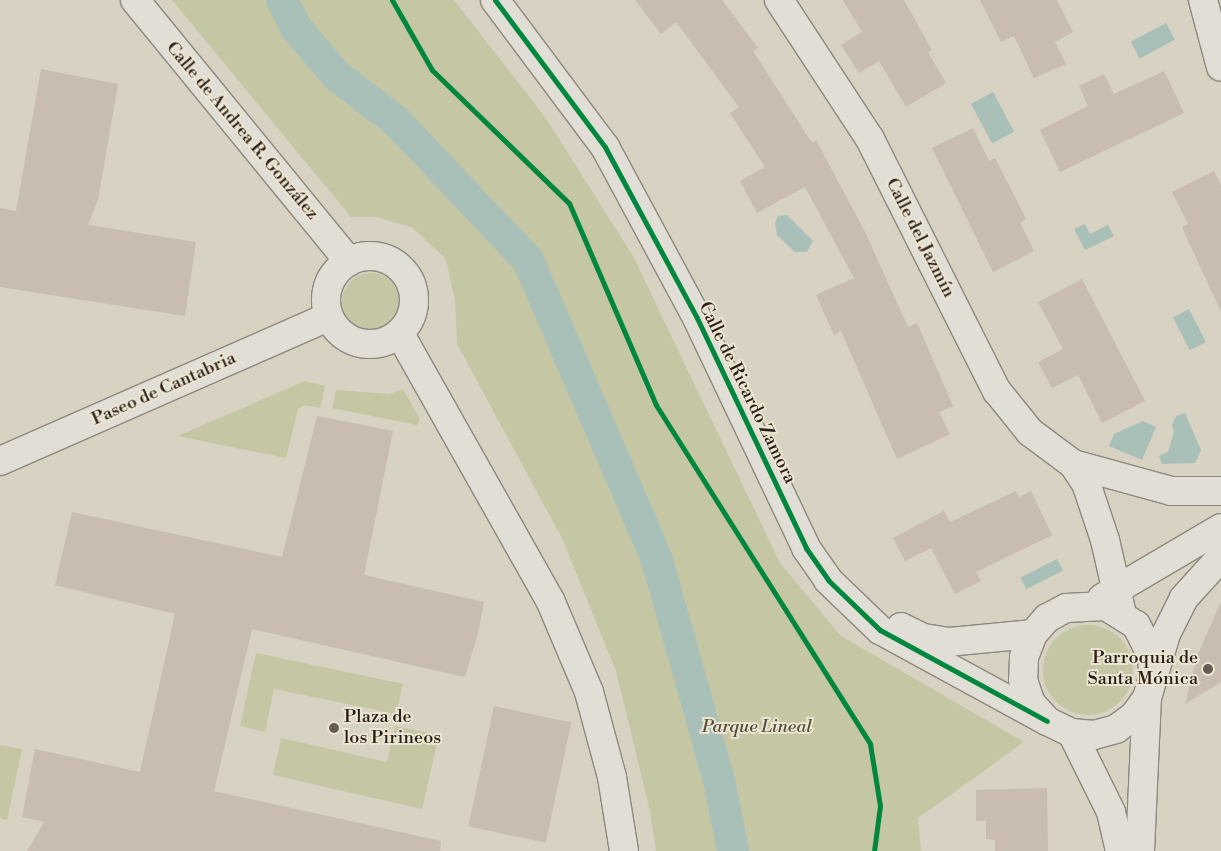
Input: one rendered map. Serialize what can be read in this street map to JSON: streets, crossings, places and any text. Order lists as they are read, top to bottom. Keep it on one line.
{"streets":{"street":["Calle de Andrea R. González","Calle del Jazmín","Paseo de Cantabria","Calle de Ricardo Zamora"]},"crossings":[["Calle de Andrea R. González","Paseo de Cantabria"],["Calle del Jazmín","Calle de Ricardo Zamora"]],"parks":["Parque Lineal"],"places":["Parroquia de Santa Mónica","Plaza de los Pirineos"]}
